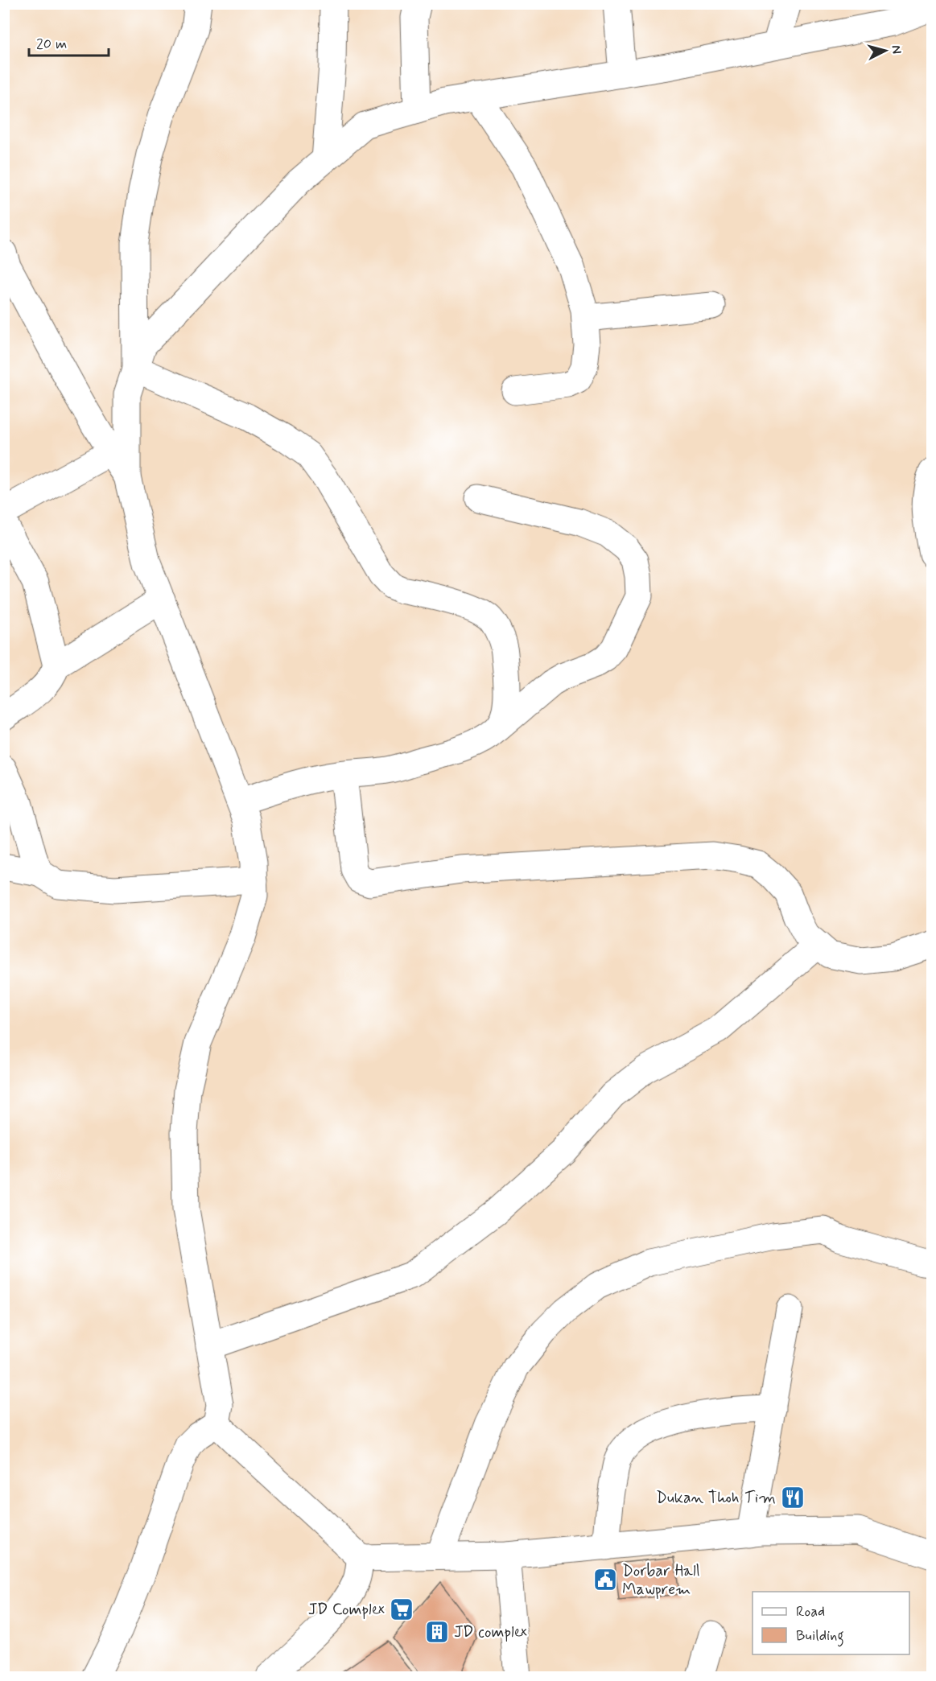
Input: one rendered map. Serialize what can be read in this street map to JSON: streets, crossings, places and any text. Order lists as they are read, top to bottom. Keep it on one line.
{"places":{"restaurant":["Dukan Thoh Tim"],"public building":["Dorbar Hall Mawprem"],"supermarket":["JD Complex"],"building":["JD complex"]},"legend":["Road","Building"],"scale_bar":"20 m","north":"right"}
